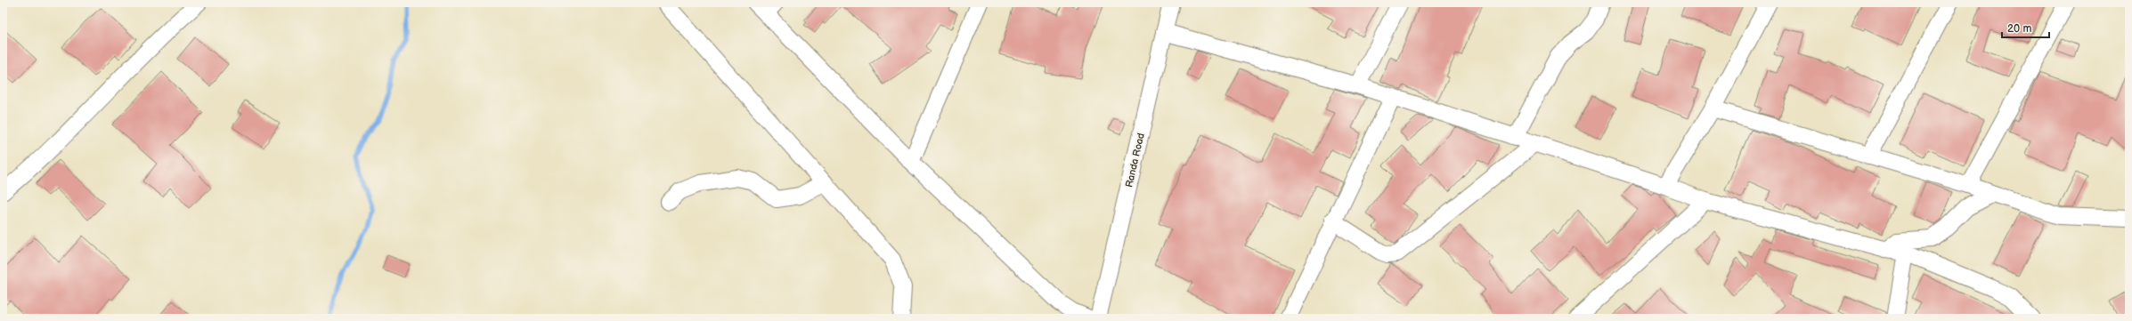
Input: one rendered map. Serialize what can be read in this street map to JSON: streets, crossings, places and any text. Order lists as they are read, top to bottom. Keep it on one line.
{"streets":{"street":["Randa Road"]},"scale_bar":"20 m"}
